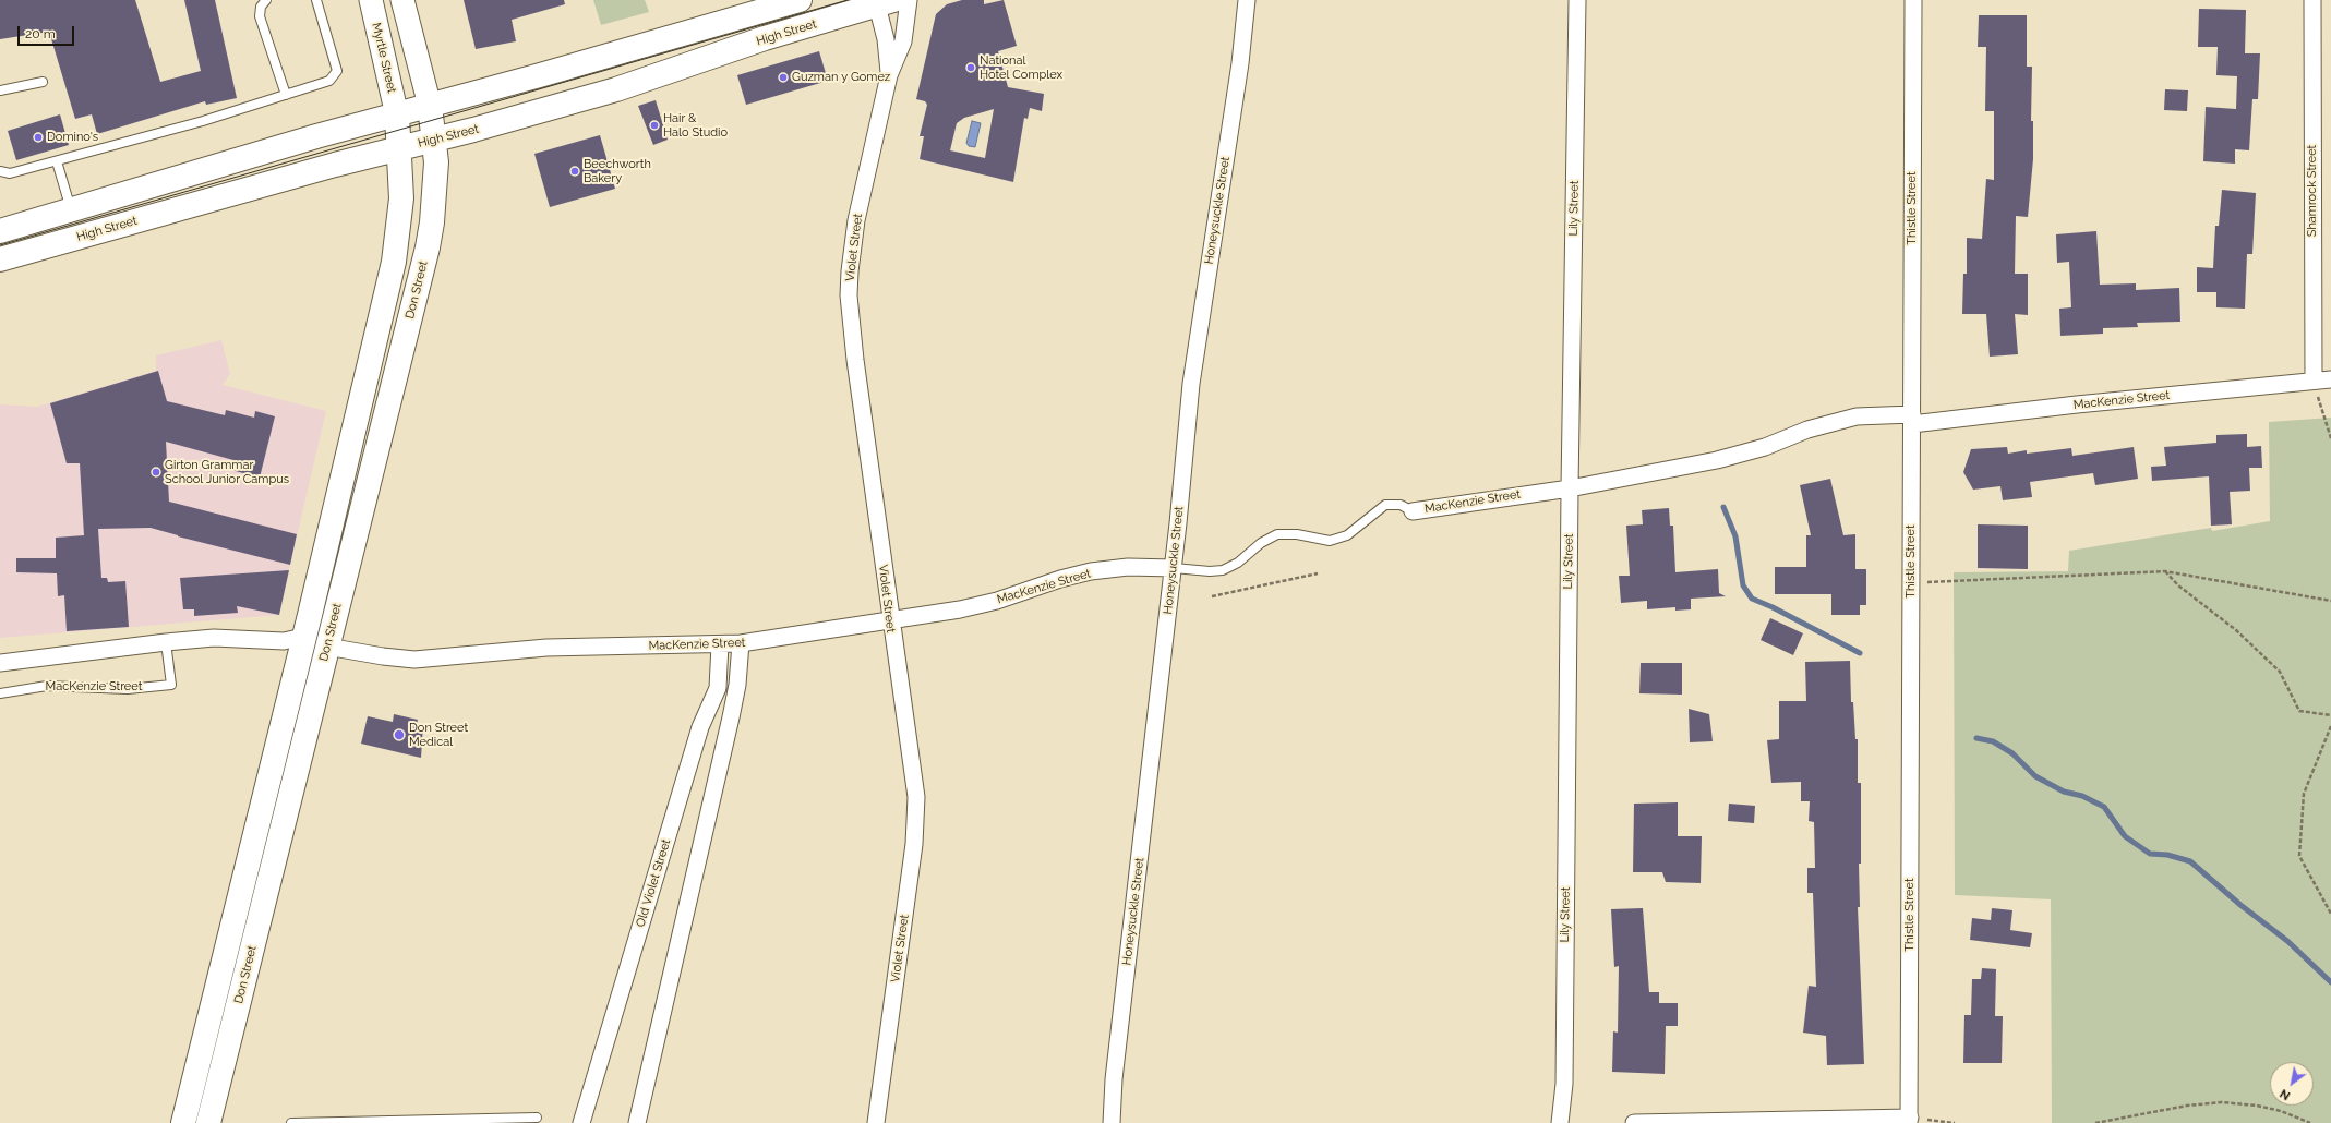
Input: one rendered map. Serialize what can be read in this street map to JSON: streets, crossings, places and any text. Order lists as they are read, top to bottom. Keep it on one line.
{"streets":{"highway":["High Street","Don Street"],"main road":["Myrtle Street"],"street":["Shamrock Street","Lily Street","Thistle Street","Honeysuckle Street","Violet Street","MacKenzie Street","Old Violet Street"]},"crossings":[["High Street","Violet Street"],["High Street","Don Street"],["Myrtle Street","Don Street"],["Shamrock Street","MacKenzie Street"],["Lily Street","MacKenzie Street"],["Thistle Street","MacKenzie Street"],["Honeysuckle Street","MacKenzie Street"],["Violet Street","MacKenzie Street"],["Don Street","MacKenzie Street"],["MacKenzie Street","Old Violet Street"]],"places":["National Hotel Complex","Guzman y Gomez","Hair & Halo Studio","Domino's","Beechworth Bakery","Girton Grammar School Junior Campus","Don Street Medical"],"scale_bar":"20 m","north":"bottom left"}
